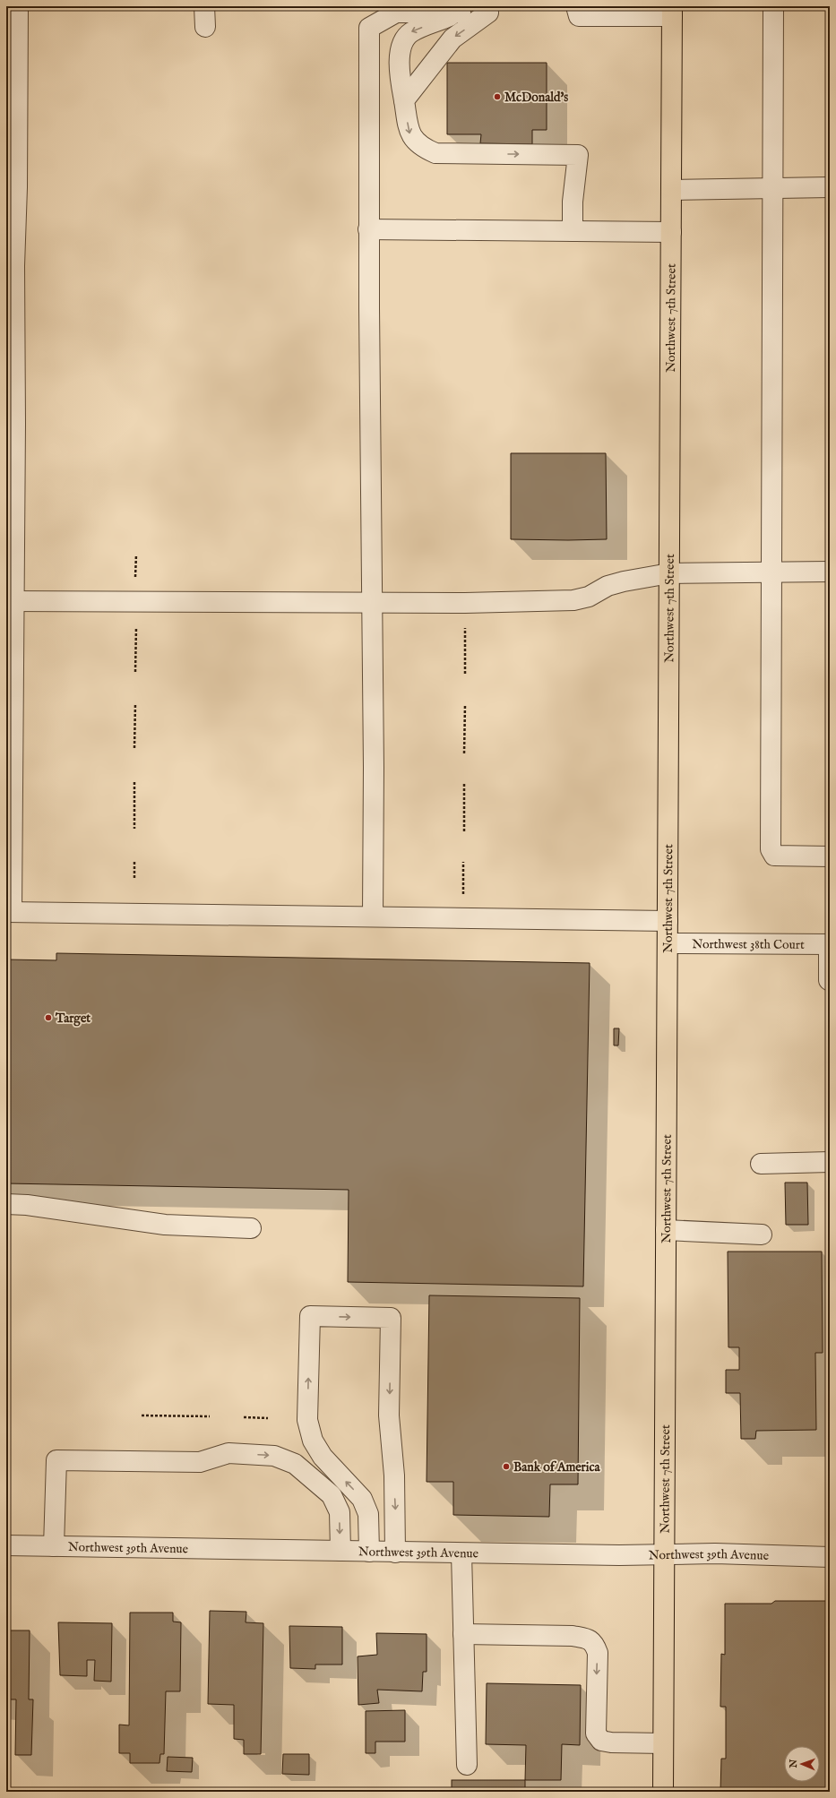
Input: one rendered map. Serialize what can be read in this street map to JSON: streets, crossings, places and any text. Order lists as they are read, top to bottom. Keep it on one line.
{"streets":{"main road":["Northwest 7th Street"],"street":["Northwest 38th Court","Northwest 39th Avenue"]},"crossings":[["Northwest 7th Street","Northwest 38th Court"],["Northwest 7th Street","Northwest 39th Avenue"]],"places":["McDonald's","Target","Bank of America"],"north":"left"}
